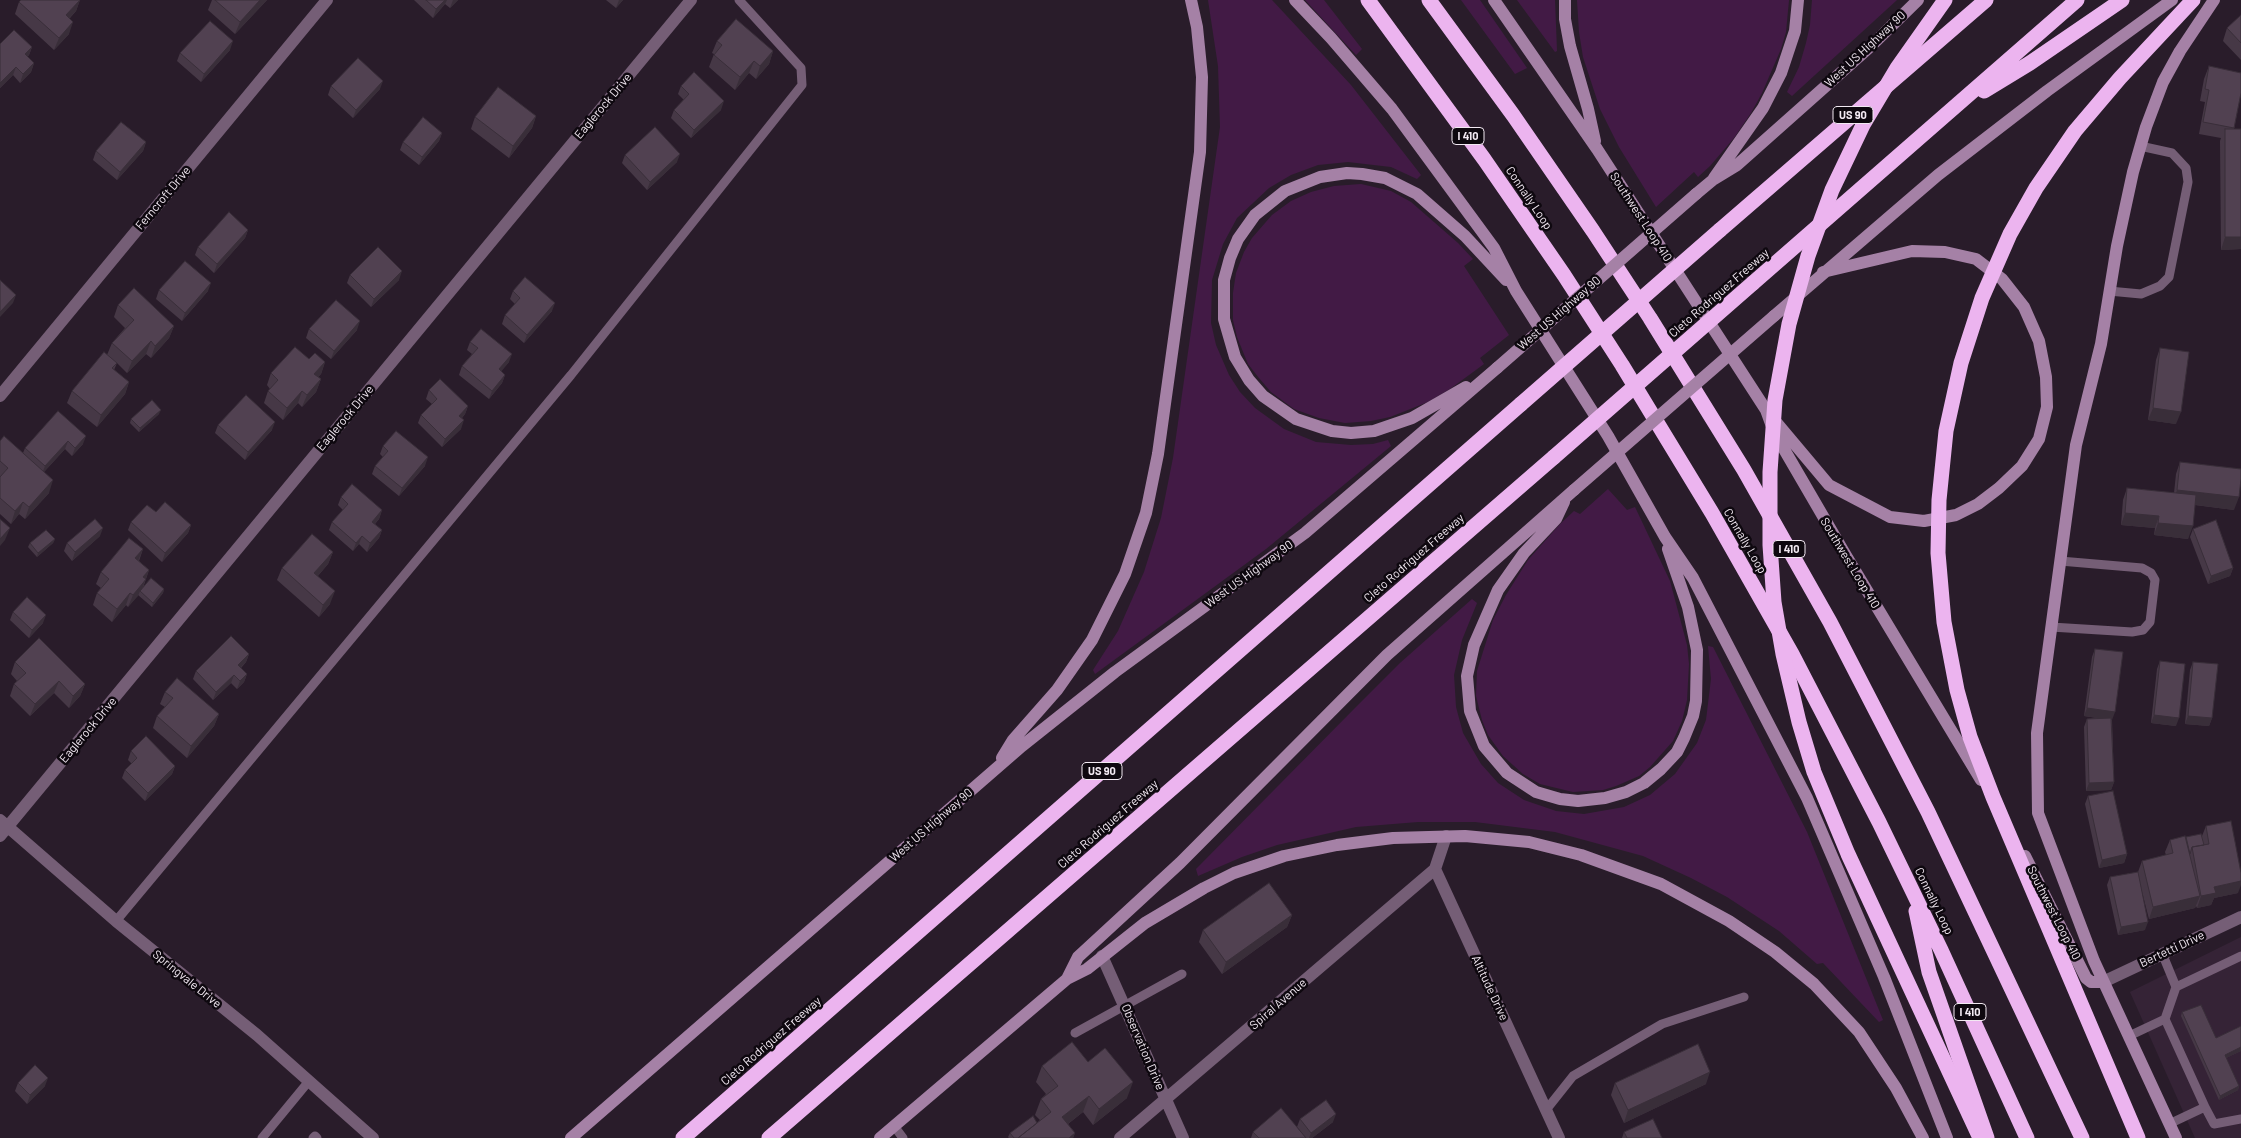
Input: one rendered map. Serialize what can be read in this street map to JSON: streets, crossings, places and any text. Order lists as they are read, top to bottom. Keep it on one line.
{"streets":{"highway":["US 90","I 410","Connally Loop","Cleto Rodriguez Freeway"],"main road":["West US Highway 90","Southwest Loop 410"],"street":["Eaglerock Drive","Ferncroft Drive","Bertetti Drive","Springvale Drive","Altitude Drive","Spiral Avenue","Observation Drive"]},"crossings":[["Eaglerock Drive","Springvale Drive"],["Southwest Loop 410","Bertetti Drive"],["Altitude Drive","Spiral Avenue"],["Spiral Avenue","Observation Drive"]]}
